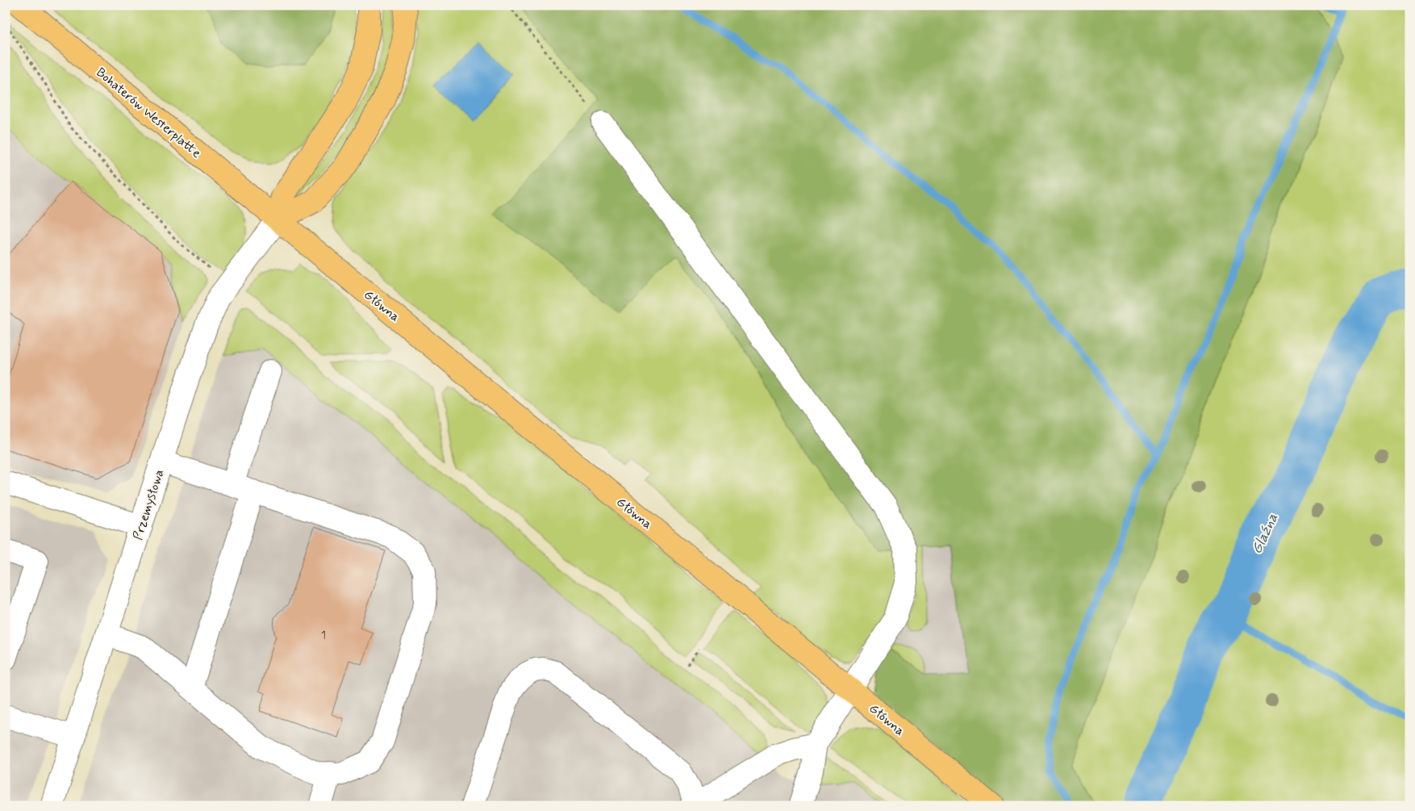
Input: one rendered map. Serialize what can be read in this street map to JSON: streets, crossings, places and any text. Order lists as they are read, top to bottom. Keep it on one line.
{"streets":{"main road":["Bohaterów Westerplatte","Główna"],"street":["Przemysłowa"]},"crossings":[["Bohaterów Westerplatte","Główna"],["Bohaterów Westerplatte","Przemysłowa"],["Główna","Przemysłowa"]],"water":["Glaźna"],"house_numbers":["1"]}
